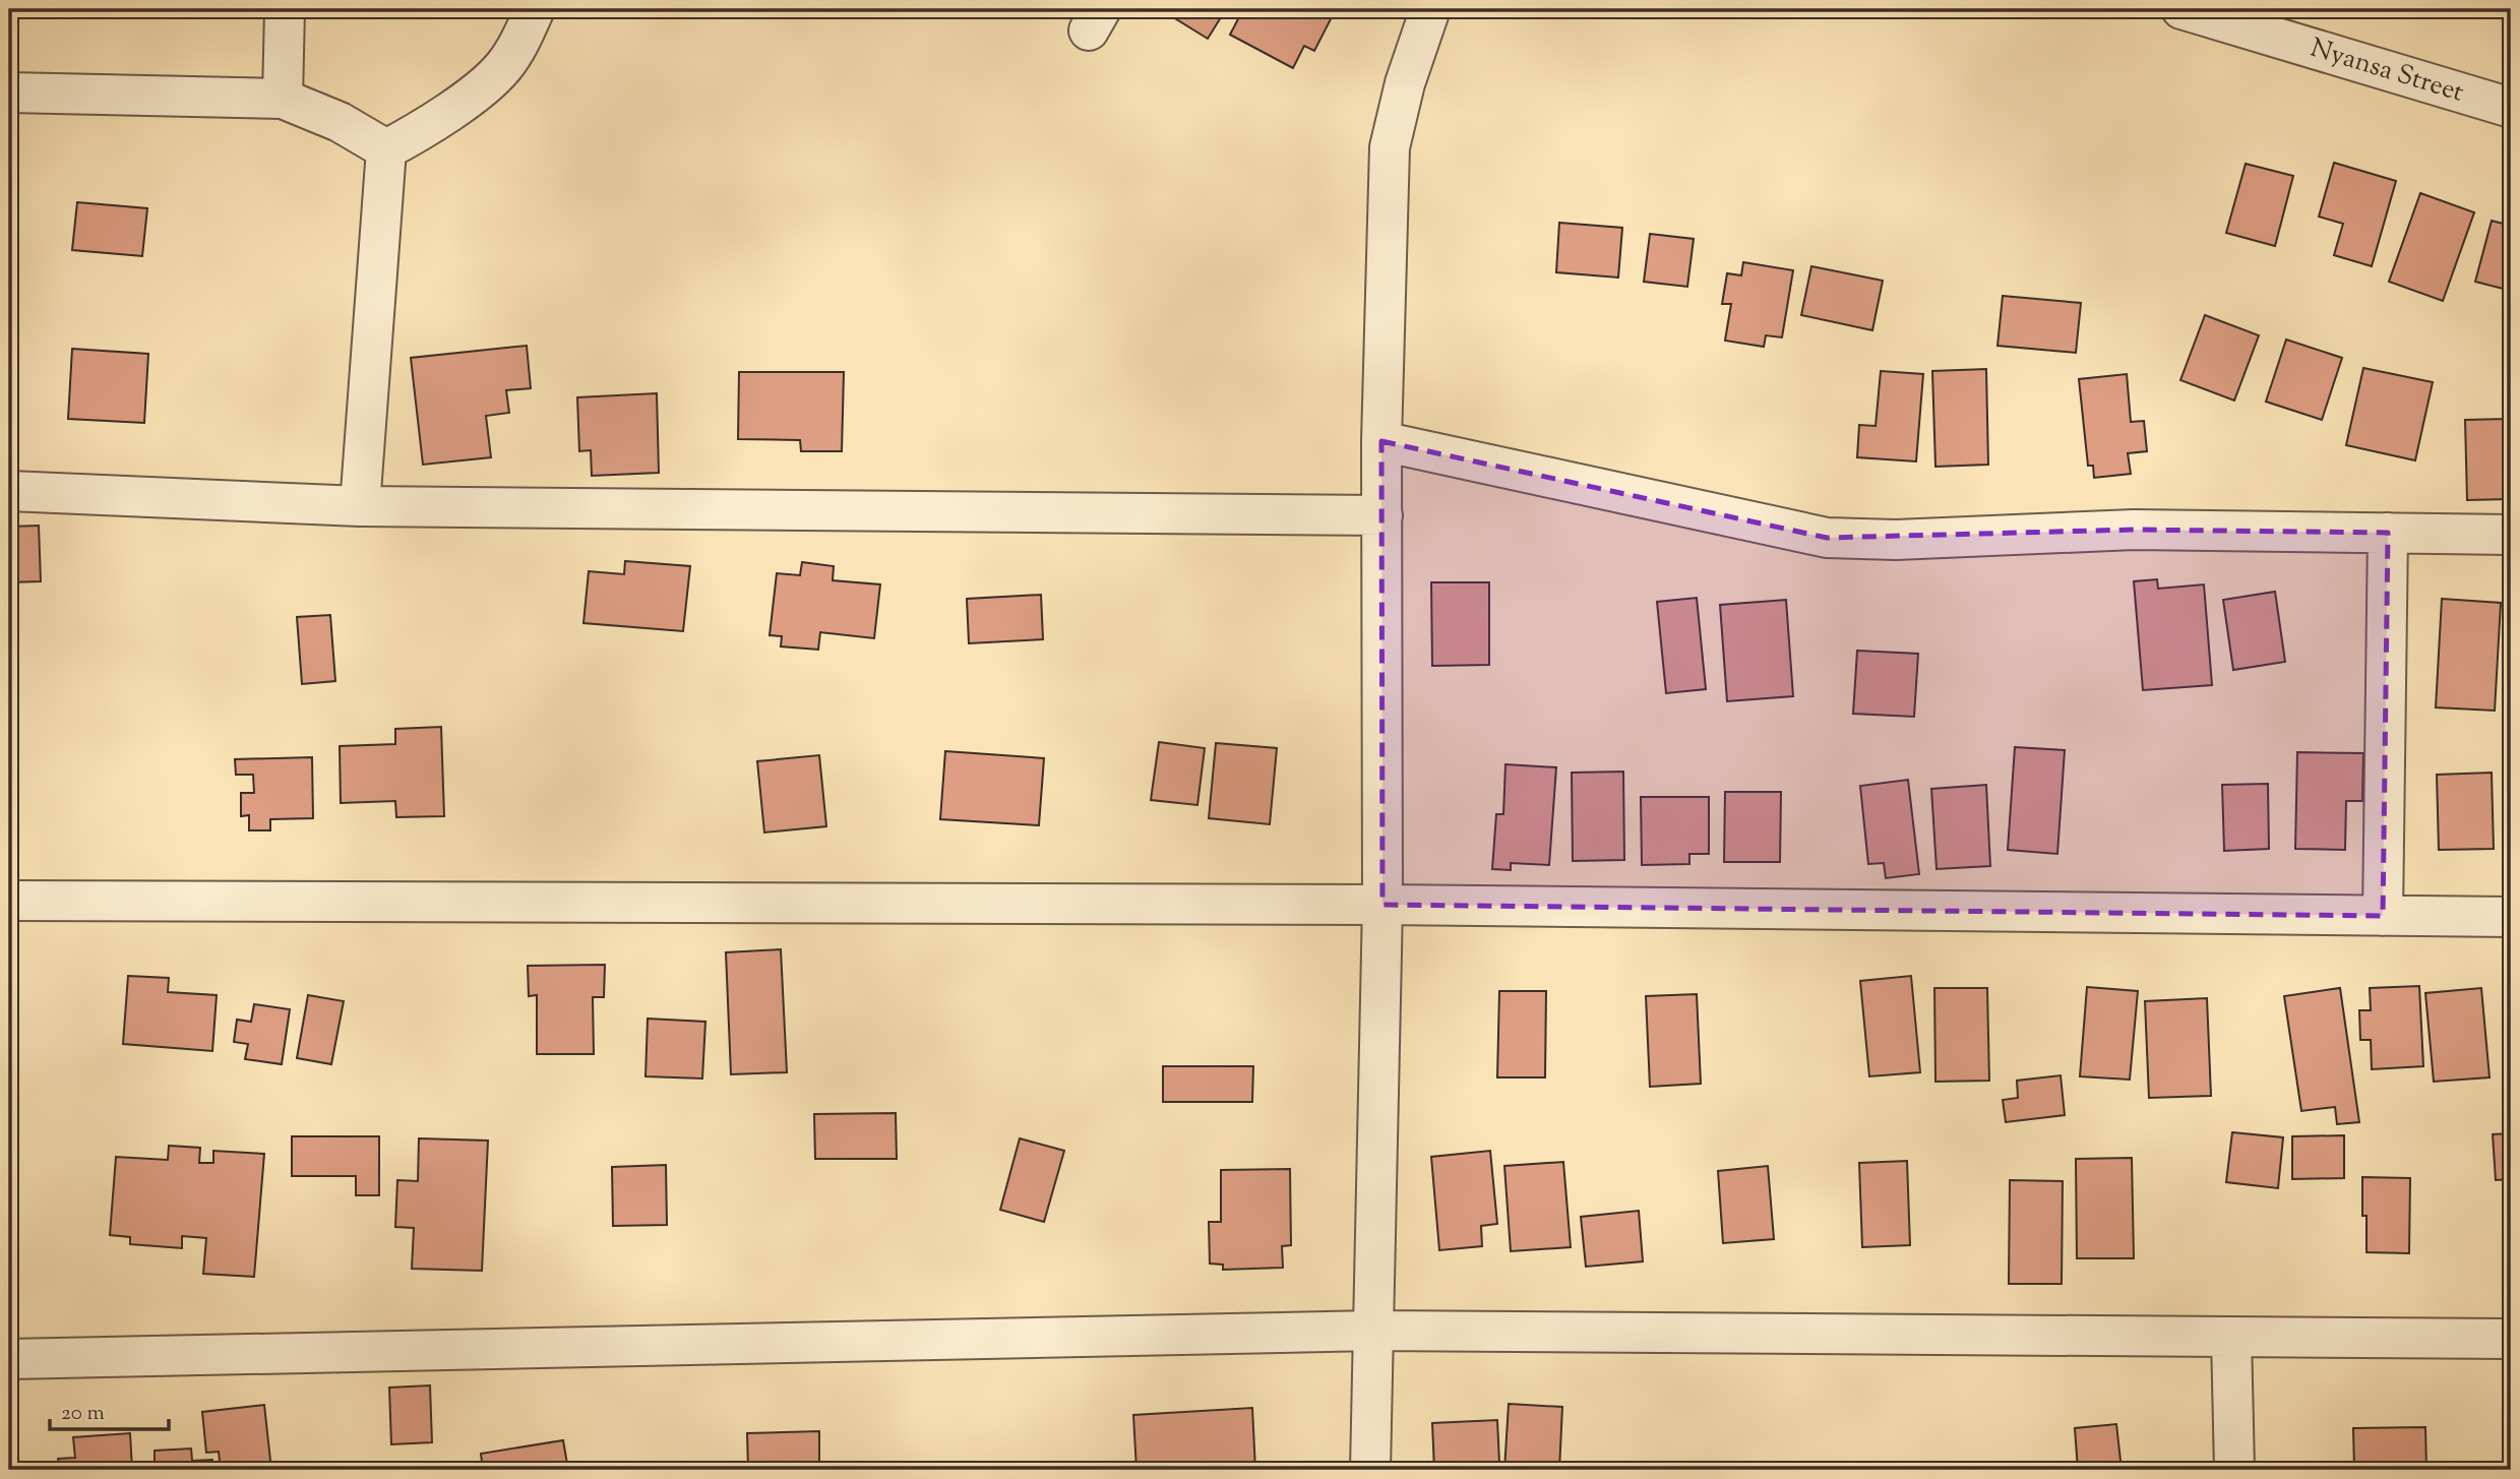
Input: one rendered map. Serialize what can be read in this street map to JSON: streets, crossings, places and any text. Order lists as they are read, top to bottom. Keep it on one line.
{"streets":{"street":["Nyansa Street"]},"scale_bar":"20 m"}
